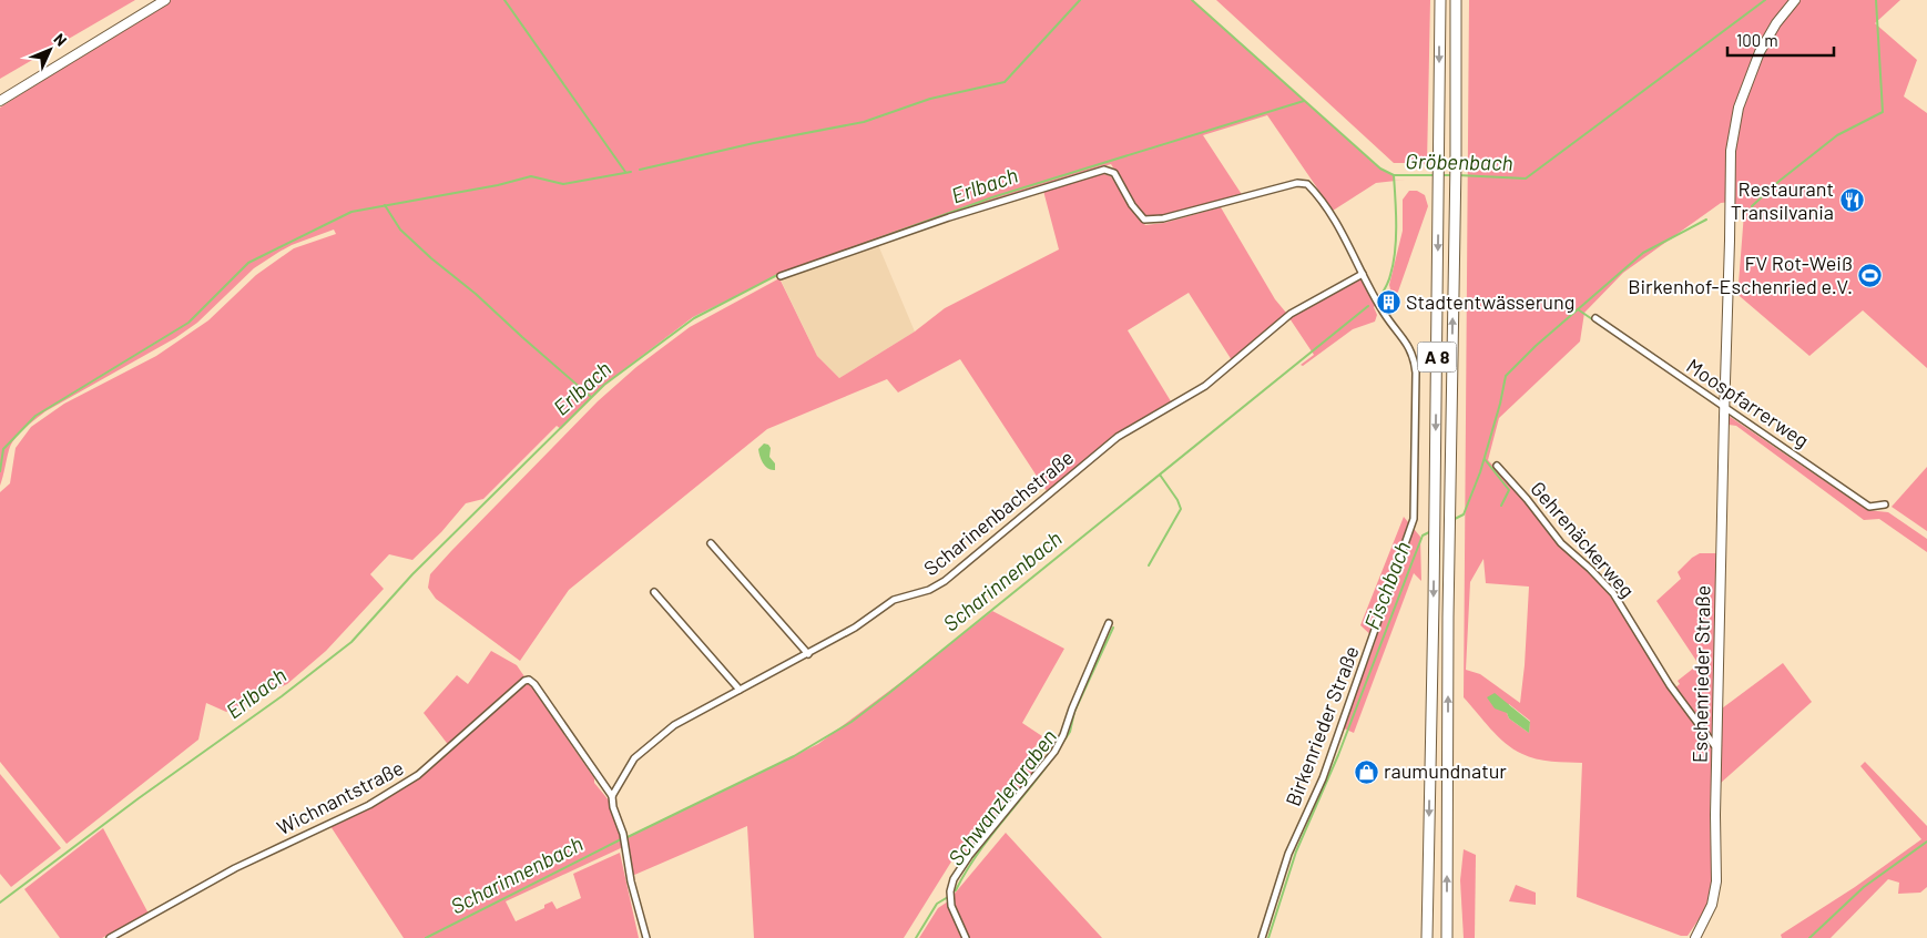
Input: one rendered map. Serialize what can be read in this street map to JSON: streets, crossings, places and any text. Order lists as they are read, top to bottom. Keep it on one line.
{"streets":{"highway":["A 8"],"street":["Moospfarrerweg","Scharinenbachstraße","Gehrenäckerweg","Eschenrieder Straße","Birkenrieder Straße","Wichnantstraße"]},"crossings":[["Moospfarrerweg","Eschenrieder Straße"],["Scharinenbachstraße","Birkenrieder Straße"],["Scharinenbachstraße","Wichnantstraße"],["Gehrenäckerweg","Eschenrieder Straße"]],"water":["Gröbenbach","Erlbach","Scharinnenbach","Fischbach","Schwanzlergraben"],"places":{"restaurant":["Restaurant Transilvania"],"sports":["FV Rot-Weiß Birkenhof-Eschenried e.V."],"building":["Stadtentwässerung"],"shop":["raumundnatur"]},"scale_bar":"100 m","north":"top right"}
